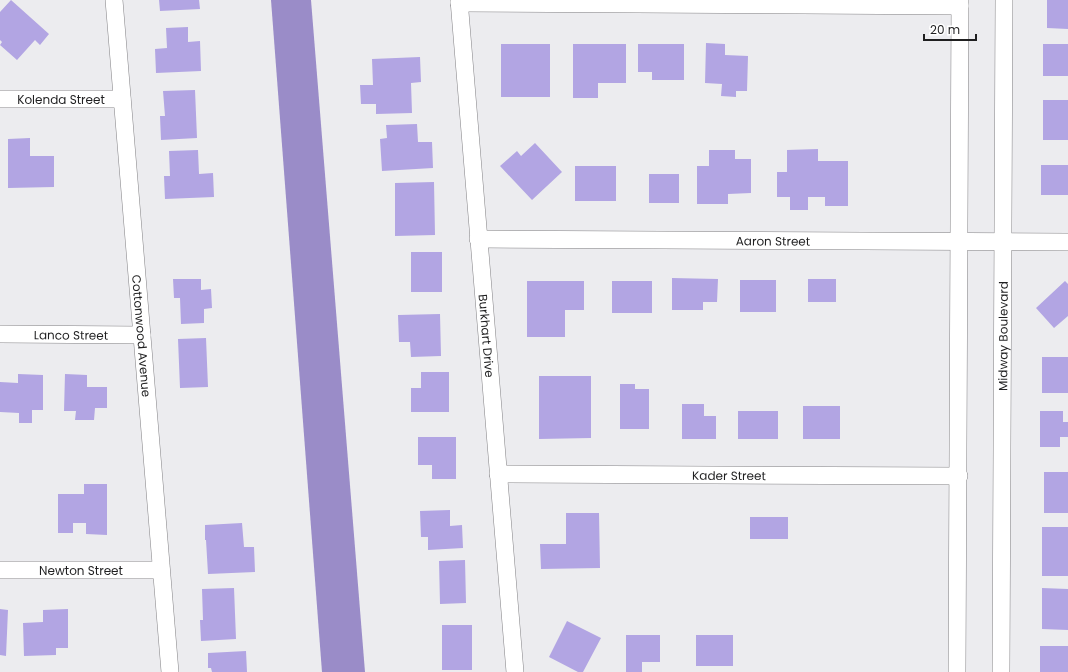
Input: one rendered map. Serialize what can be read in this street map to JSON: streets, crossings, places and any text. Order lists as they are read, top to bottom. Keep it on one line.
{"streets":{"street":["Kolenda Street","Aaron Street","Lanco Street","Cottonwood Avenue","Burkhart Drive","Midway Boulevard","Kader Street","Newton Street"]},"crossings":[["Kolenda Street","Cottonwood Avenue"],["Aaron Street","Burkhart Drive"],["Aaron Street","Midway Boulevard"],["Lanco Street","Cottonwood Avenue"],["Cottonwood Avenue","Newton Street"],["Burkhart Drive","Kader Street"]],"scale_bar":"20 m"}
